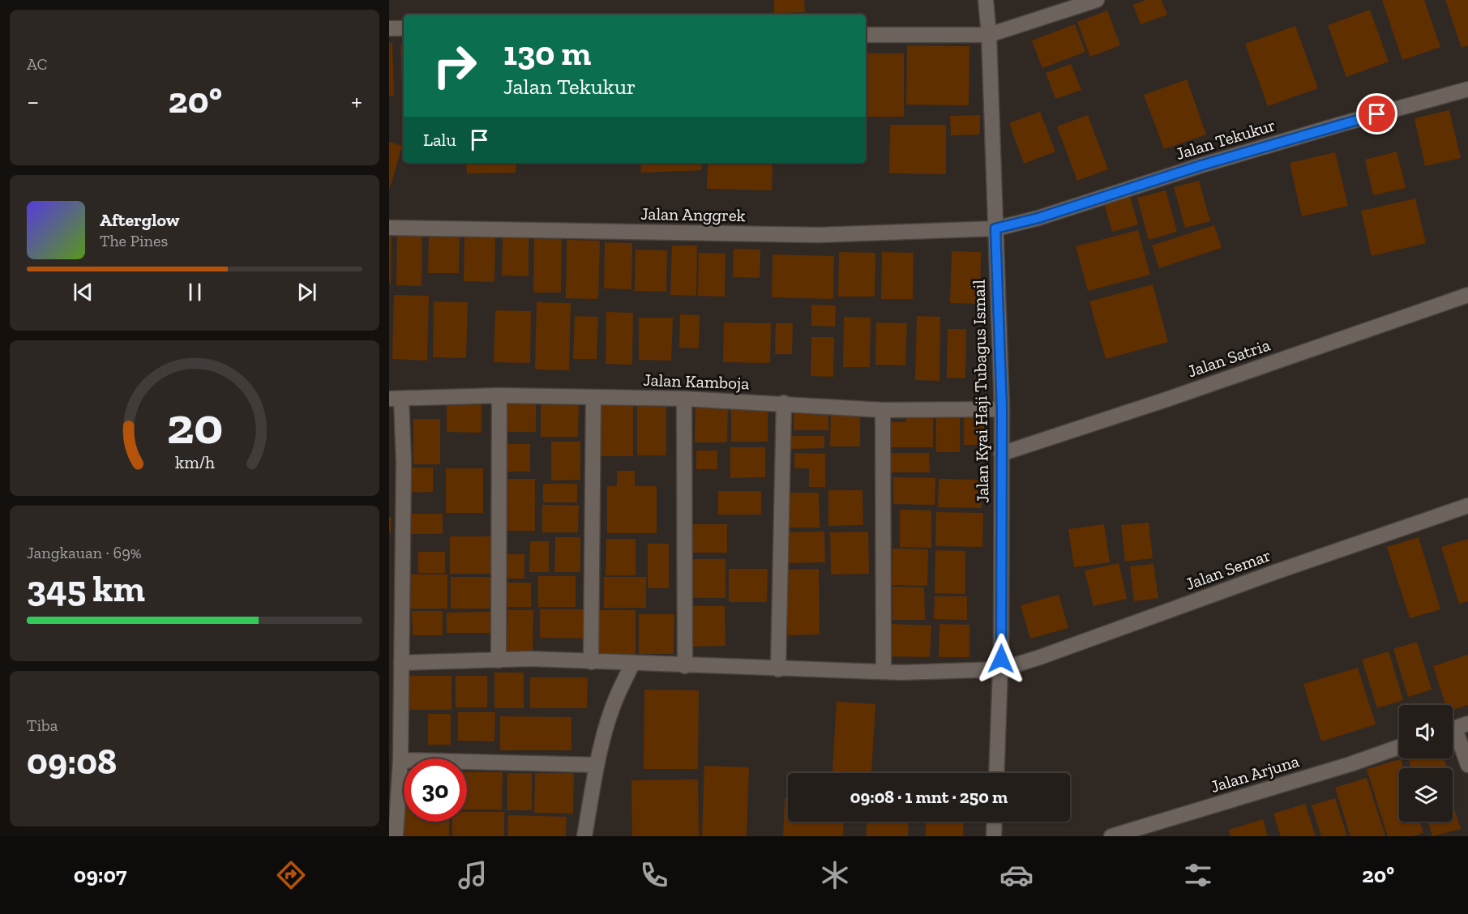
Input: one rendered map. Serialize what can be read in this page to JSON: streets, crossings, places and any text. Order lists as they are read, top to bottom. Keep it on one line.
{"streets":{"street":["Jalan Tekukur","Jalan Anggrek","Jalan Satria","Jalan Kamboja","Jalan Kyai Haji Tubagus Ismail","Jalan Semar","Jalan Arjuna"]},"crossings":[["Jalan Tekukur","Jalan Anggrek"],["Jalan Tekukur","Jalan Kyai Haji Tubagus Ismail"],["Jalan Anggrek","Jalan Kyai Haji Tubagus Ismail"],["Jalan Satria","Jalan Kyai Haji Tubagus Ismail"],["Jalan Kamboja","Jalan Kyai Haji Tubagus Ismail"],["Jalan Kyai Haji Tubagus Ismail","Jalan Semar"]],"page":{"tile":["AC",["Jangkauan · 69%","345 km"],["Tiba","09:08"]],"turn":["130 m","Jalan Tekukur"],"heat":["−","20°","+"],"then":"Lalu","song":["Afterglow","The Pines"],"limit":"30","trip":"09:08 · 1 mnt · 250 m","tabs":["09:07","20°"],"gauge":["20","km/h"]}}
